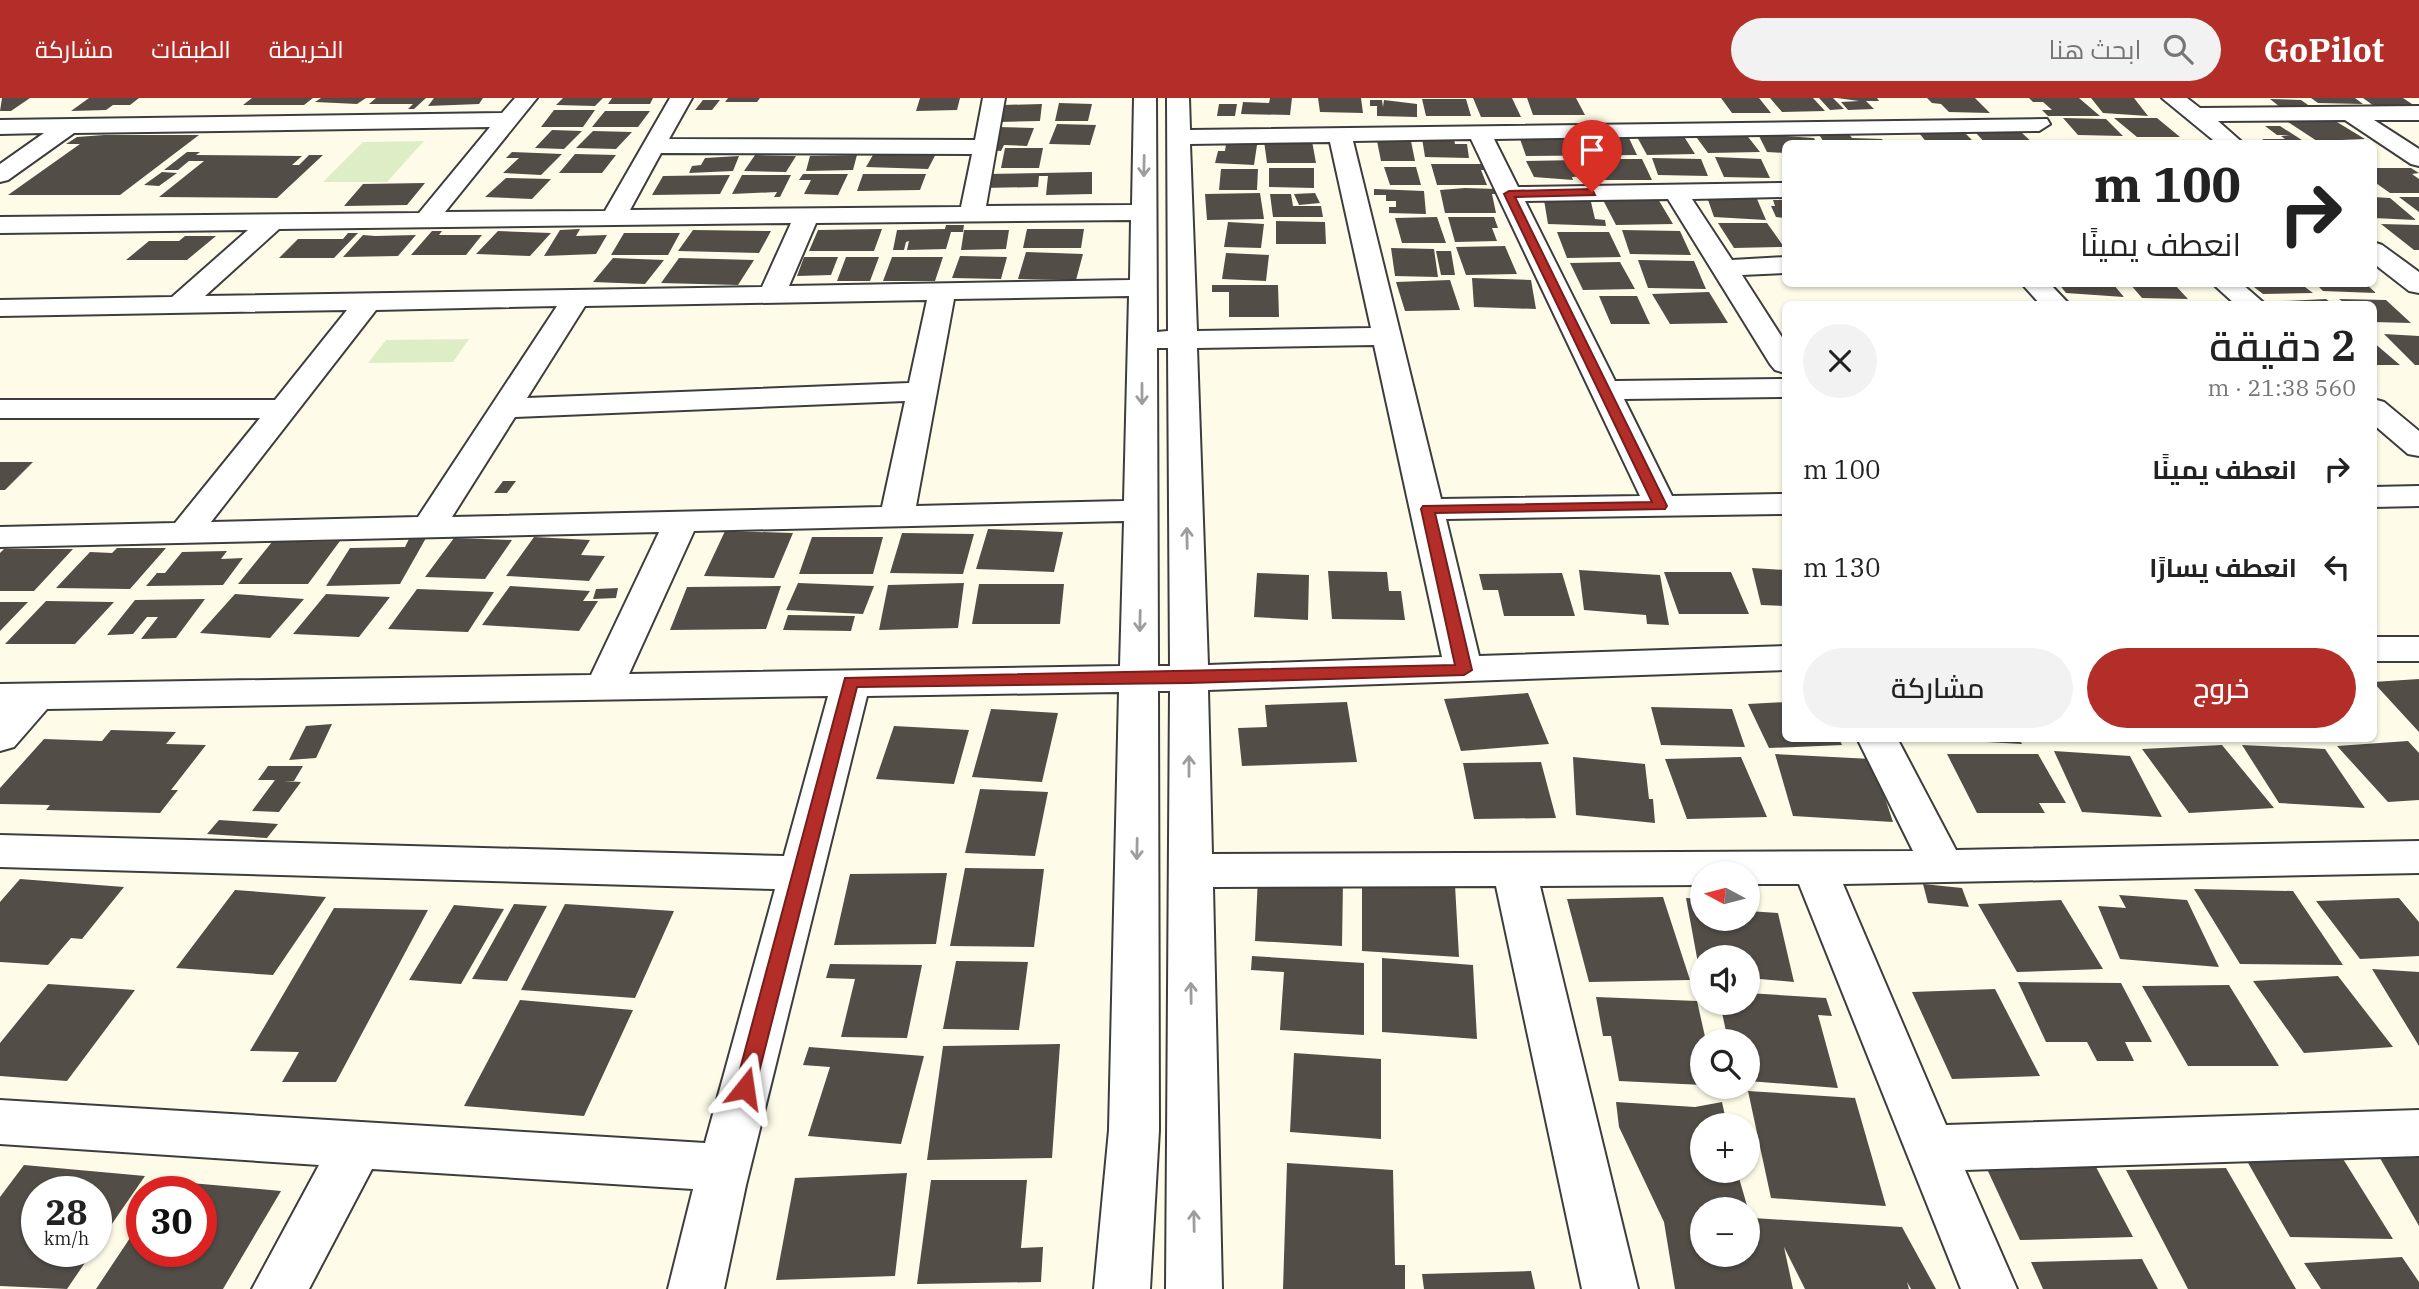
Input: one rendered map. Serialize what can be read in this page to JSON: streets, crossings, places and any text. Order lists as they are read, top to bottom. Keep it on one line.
{"north":"left","page":{"header":"GoPilot","search":"ابحث هنا","nav":["الخريطة","الطبقات","مشاركة"],"turn":["100 m","انعطف يمينًا"],"heading":["2 دقيقة","560 m · 21:38"],"list":[{"name":"انعطف يمينًا","value":"100 m"},{"name":"انعطف يسارًا","value":"130 m"}],"buttons":["خروج","مشاركة"],"map_buttons":["+","−"],"speed":"28 km/h","limit":"30"}}
